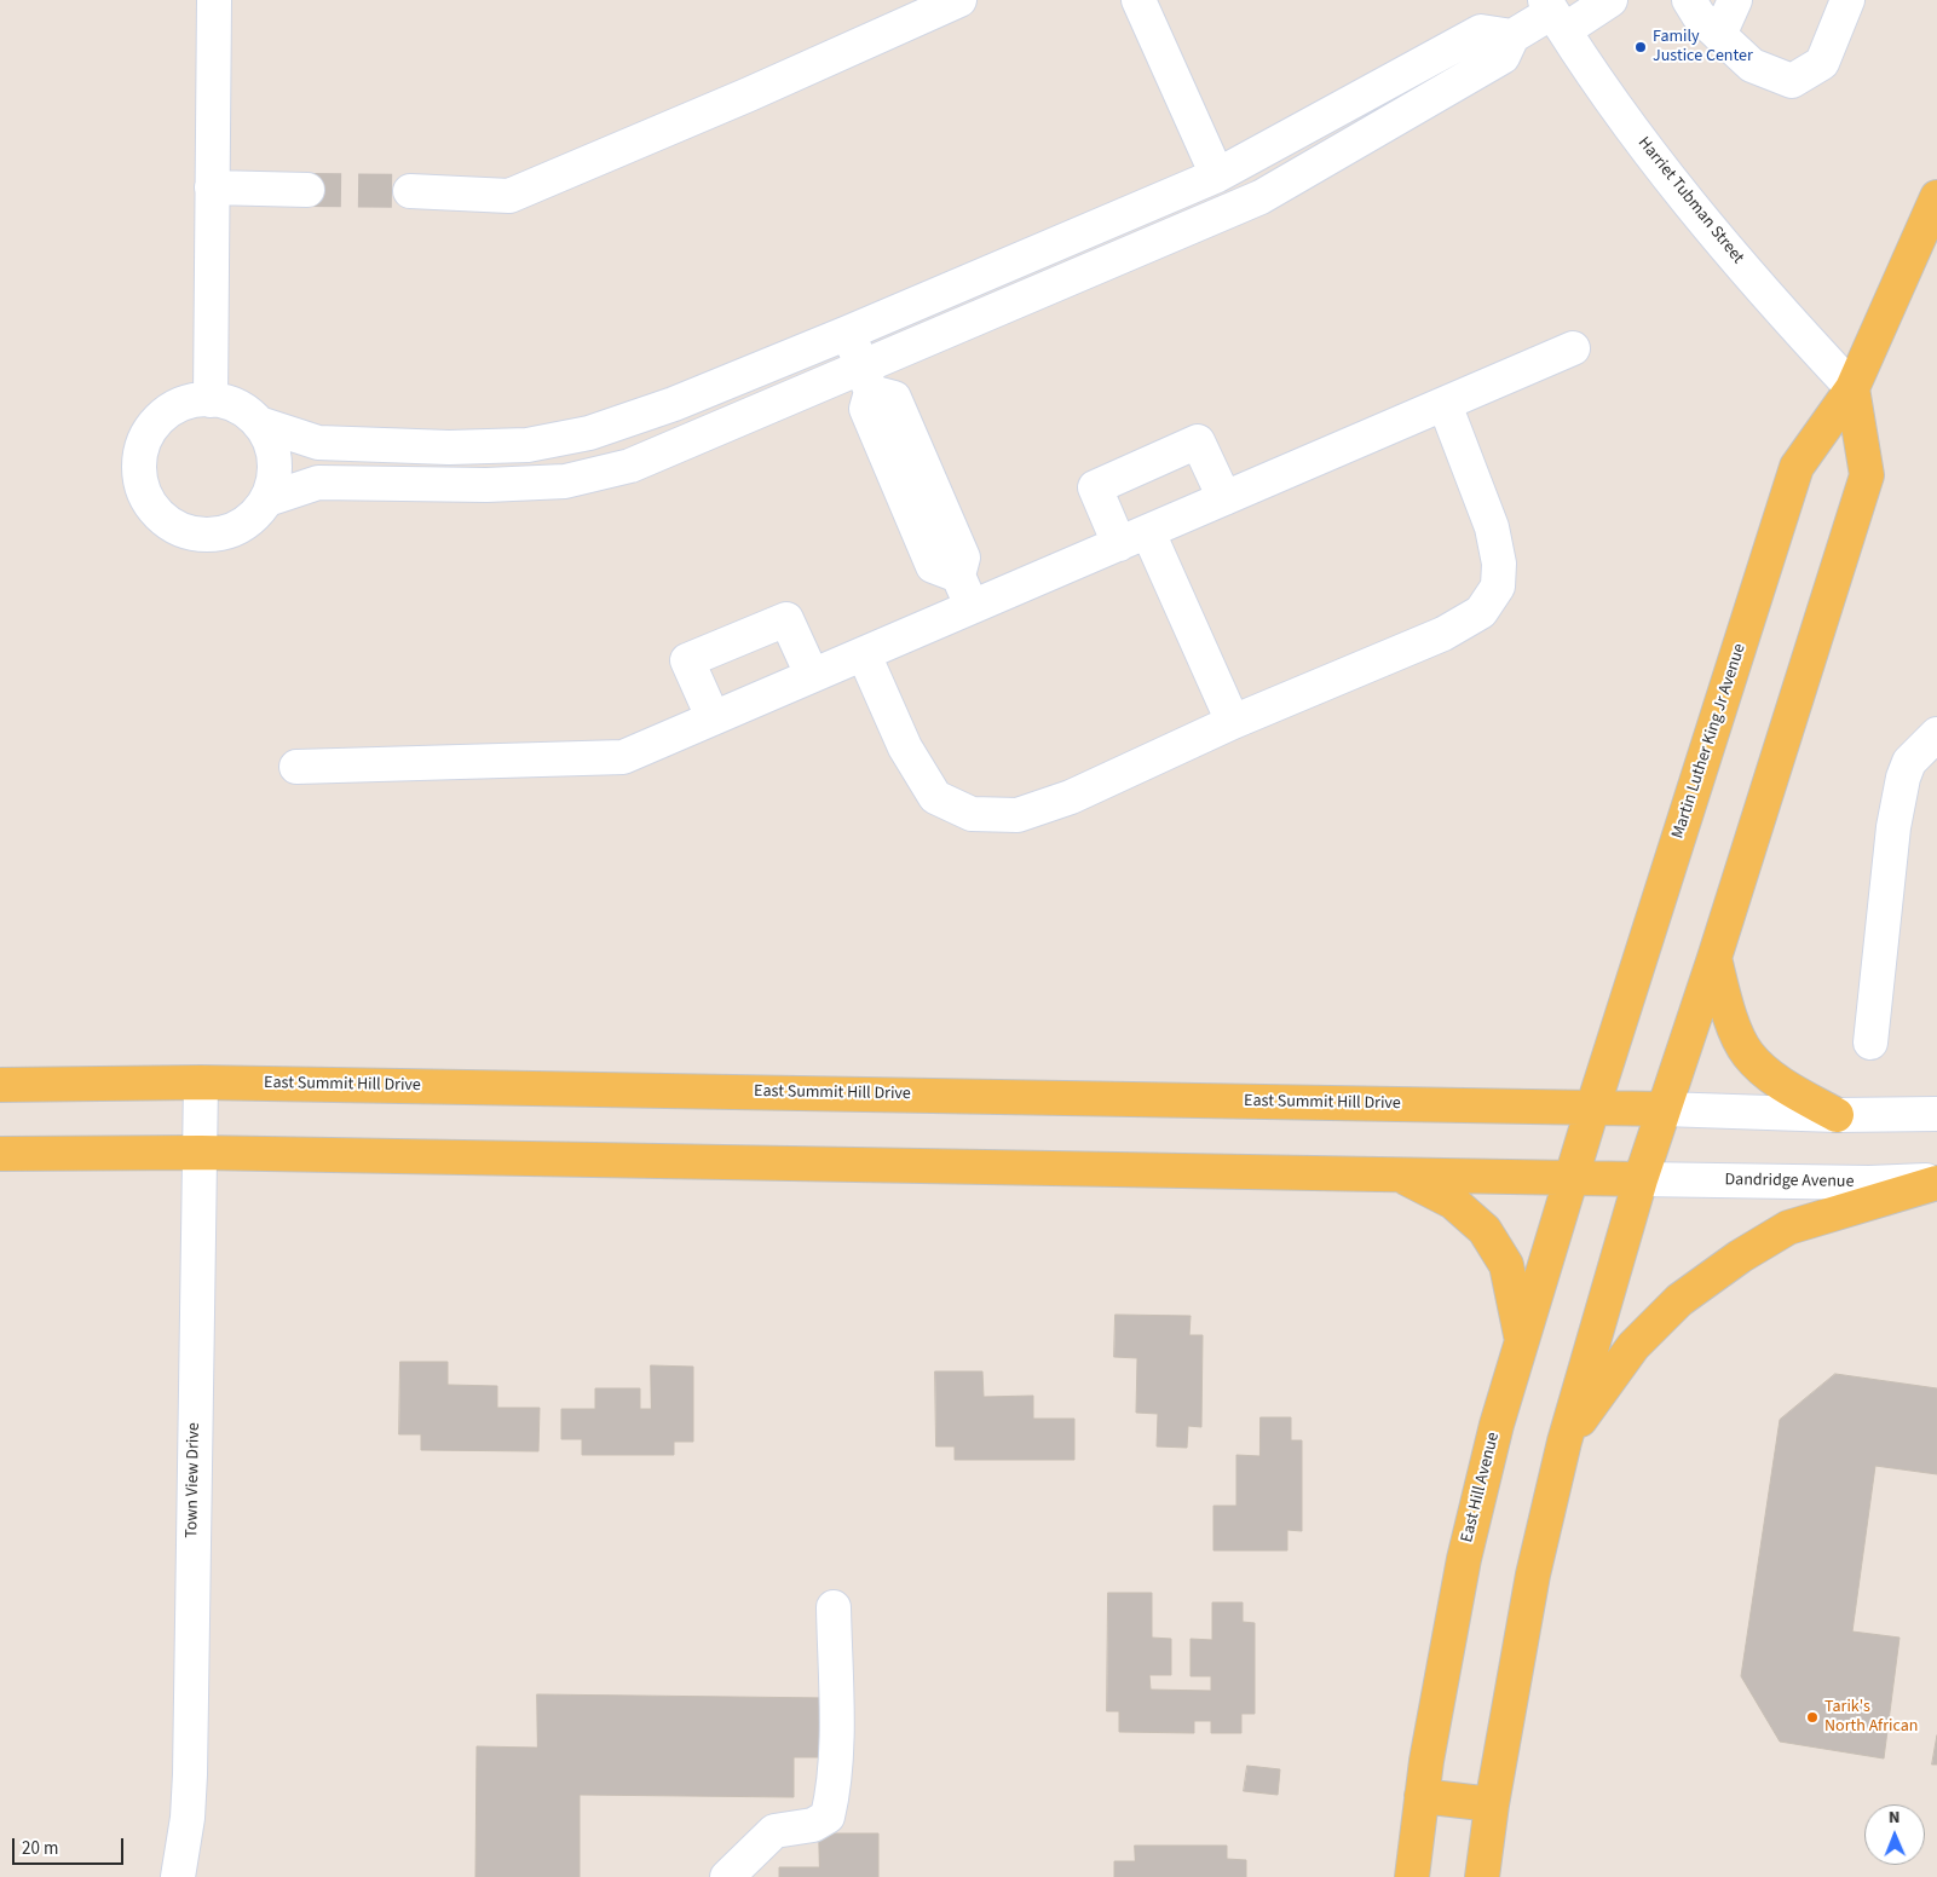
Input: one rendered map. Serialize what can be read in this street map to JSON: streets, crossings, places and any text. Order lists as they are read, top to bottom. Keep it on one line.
{"streets":{"main road":["Martin Luther King Jr Avenue","East Summit Hill Drive","East Hill Avenue"],"street":["Harriet Tubman Street","Dandridge Avenue","Town View Drive"]},"crossings":[["Harriet Tubman Street","Martin Luther King Jr Avenue"],["Martin Luther King Jr Avenue","East Summit Hill Drive"],["Martin Luther King Jr Avenue","East Hill Avenue"],["East Summit Hill Drive","Town View Drive"],["East Summit Hill Drive","East Hill Avenue"]],"places":["Family Justice Center","Tarik's North African"],"scale_bar":"20 m","north":"top"}
